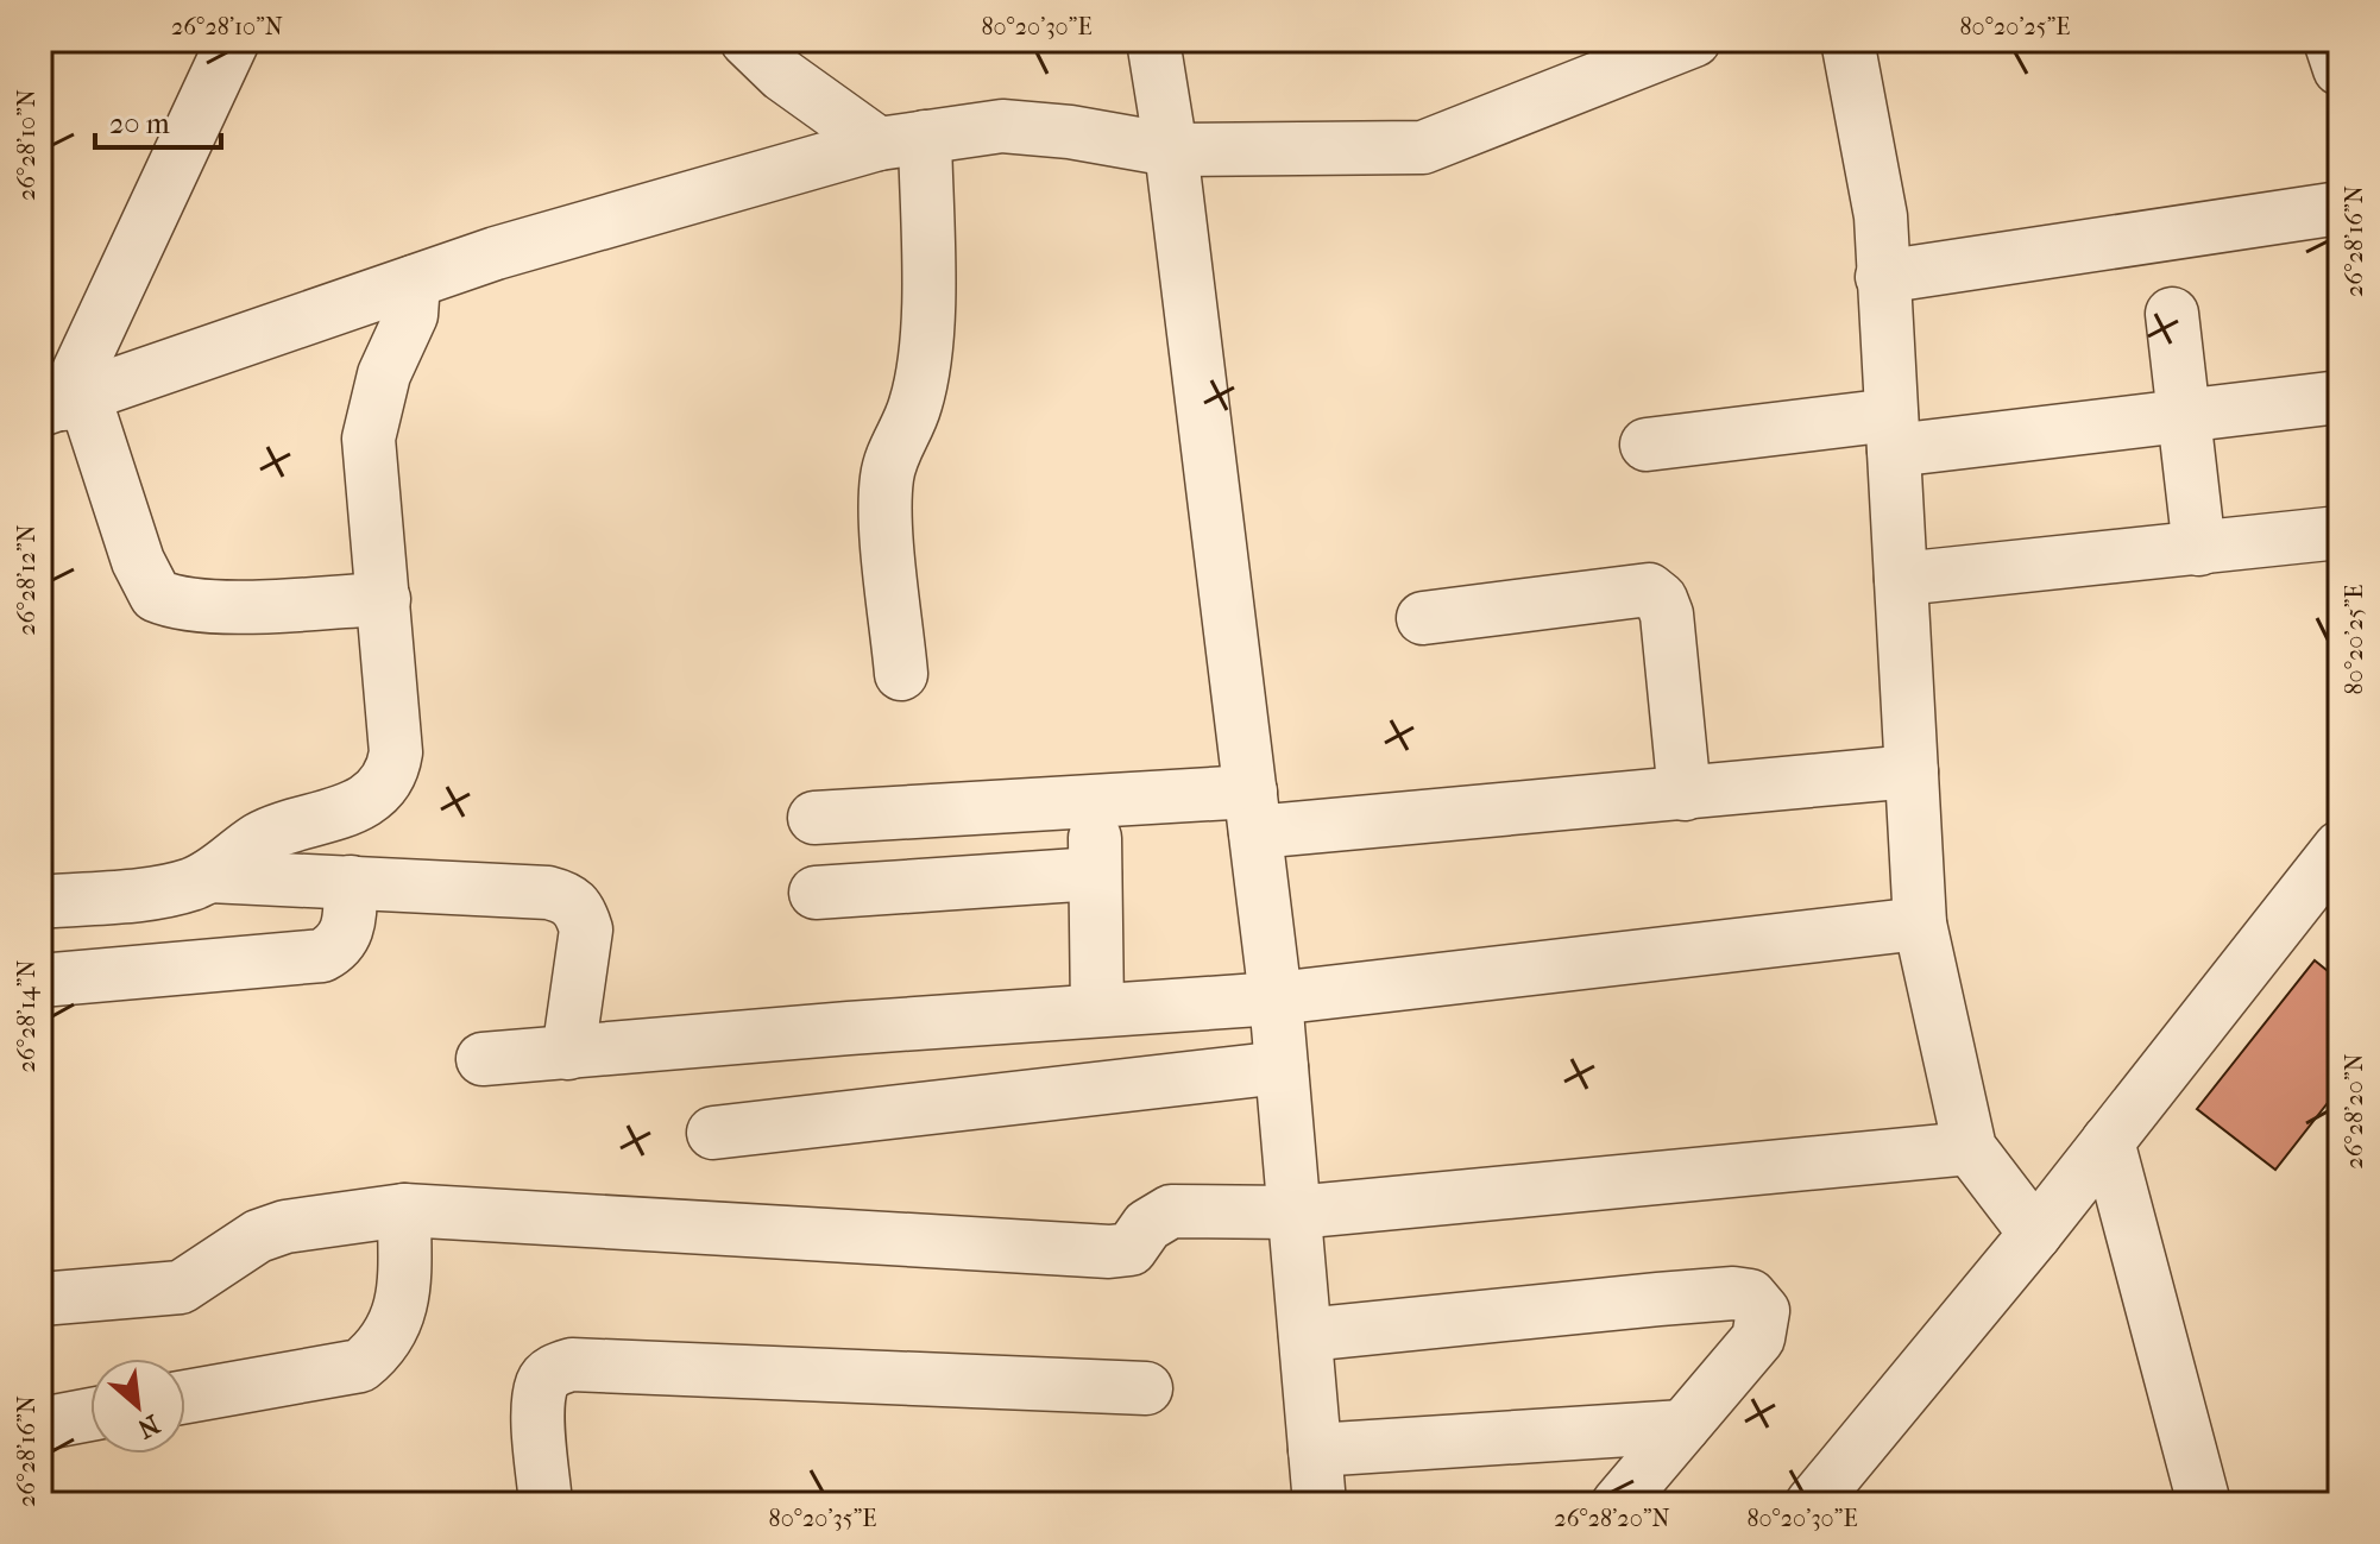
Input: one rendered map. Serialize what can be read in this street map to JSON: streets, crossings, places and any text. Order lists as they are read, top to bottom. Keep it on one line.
{"scale_bar":"20 m","north":"bottom right","coordinates":["26°28'10\"N","80°20'30\"E","80°20'25\"E","26°28'16\"N","26°28'12\"N","26°28'14\"N","26°28'20\"N","80°20'35\"E"]}
